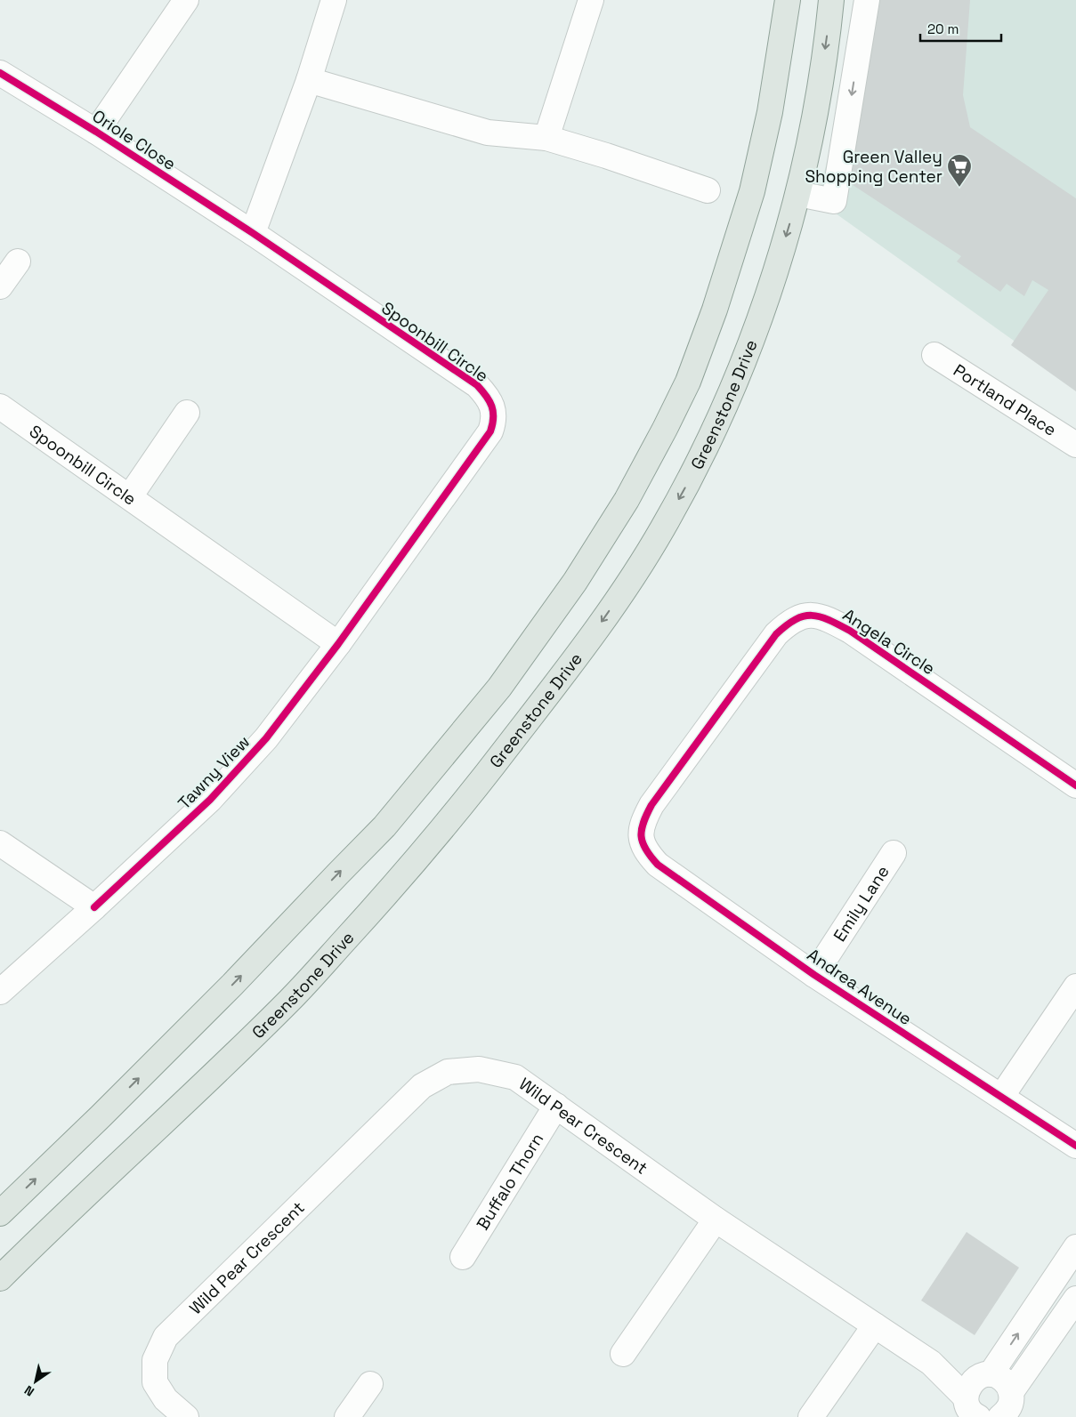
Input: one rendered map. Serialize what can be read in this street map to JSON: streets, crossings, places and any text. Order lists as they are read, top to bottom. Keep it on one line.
{"streets":{"main road":["Greenstone Drive"],"street":["Oriole Close","Spoonbill Circle","Portland Place","Angela Circle","Tawny View","Emily Lane","Andrea Avenue","Wild Pear Crescent","Buffalo Thorn"]},"crossings":[["Oriole Close","Spoonbill Circle"],["Spoonbill Circle","Tawny View"],["Angela Circle","Andrea Avenue"],["Emily Lane","Andrea Avenue"],["Wild Pear Crescent","Buffalo Thorn"]],"places":{"supermarket":["Green Valley Shopping Center"]},"scale_bar":"20 m","north":"bottom left"}
